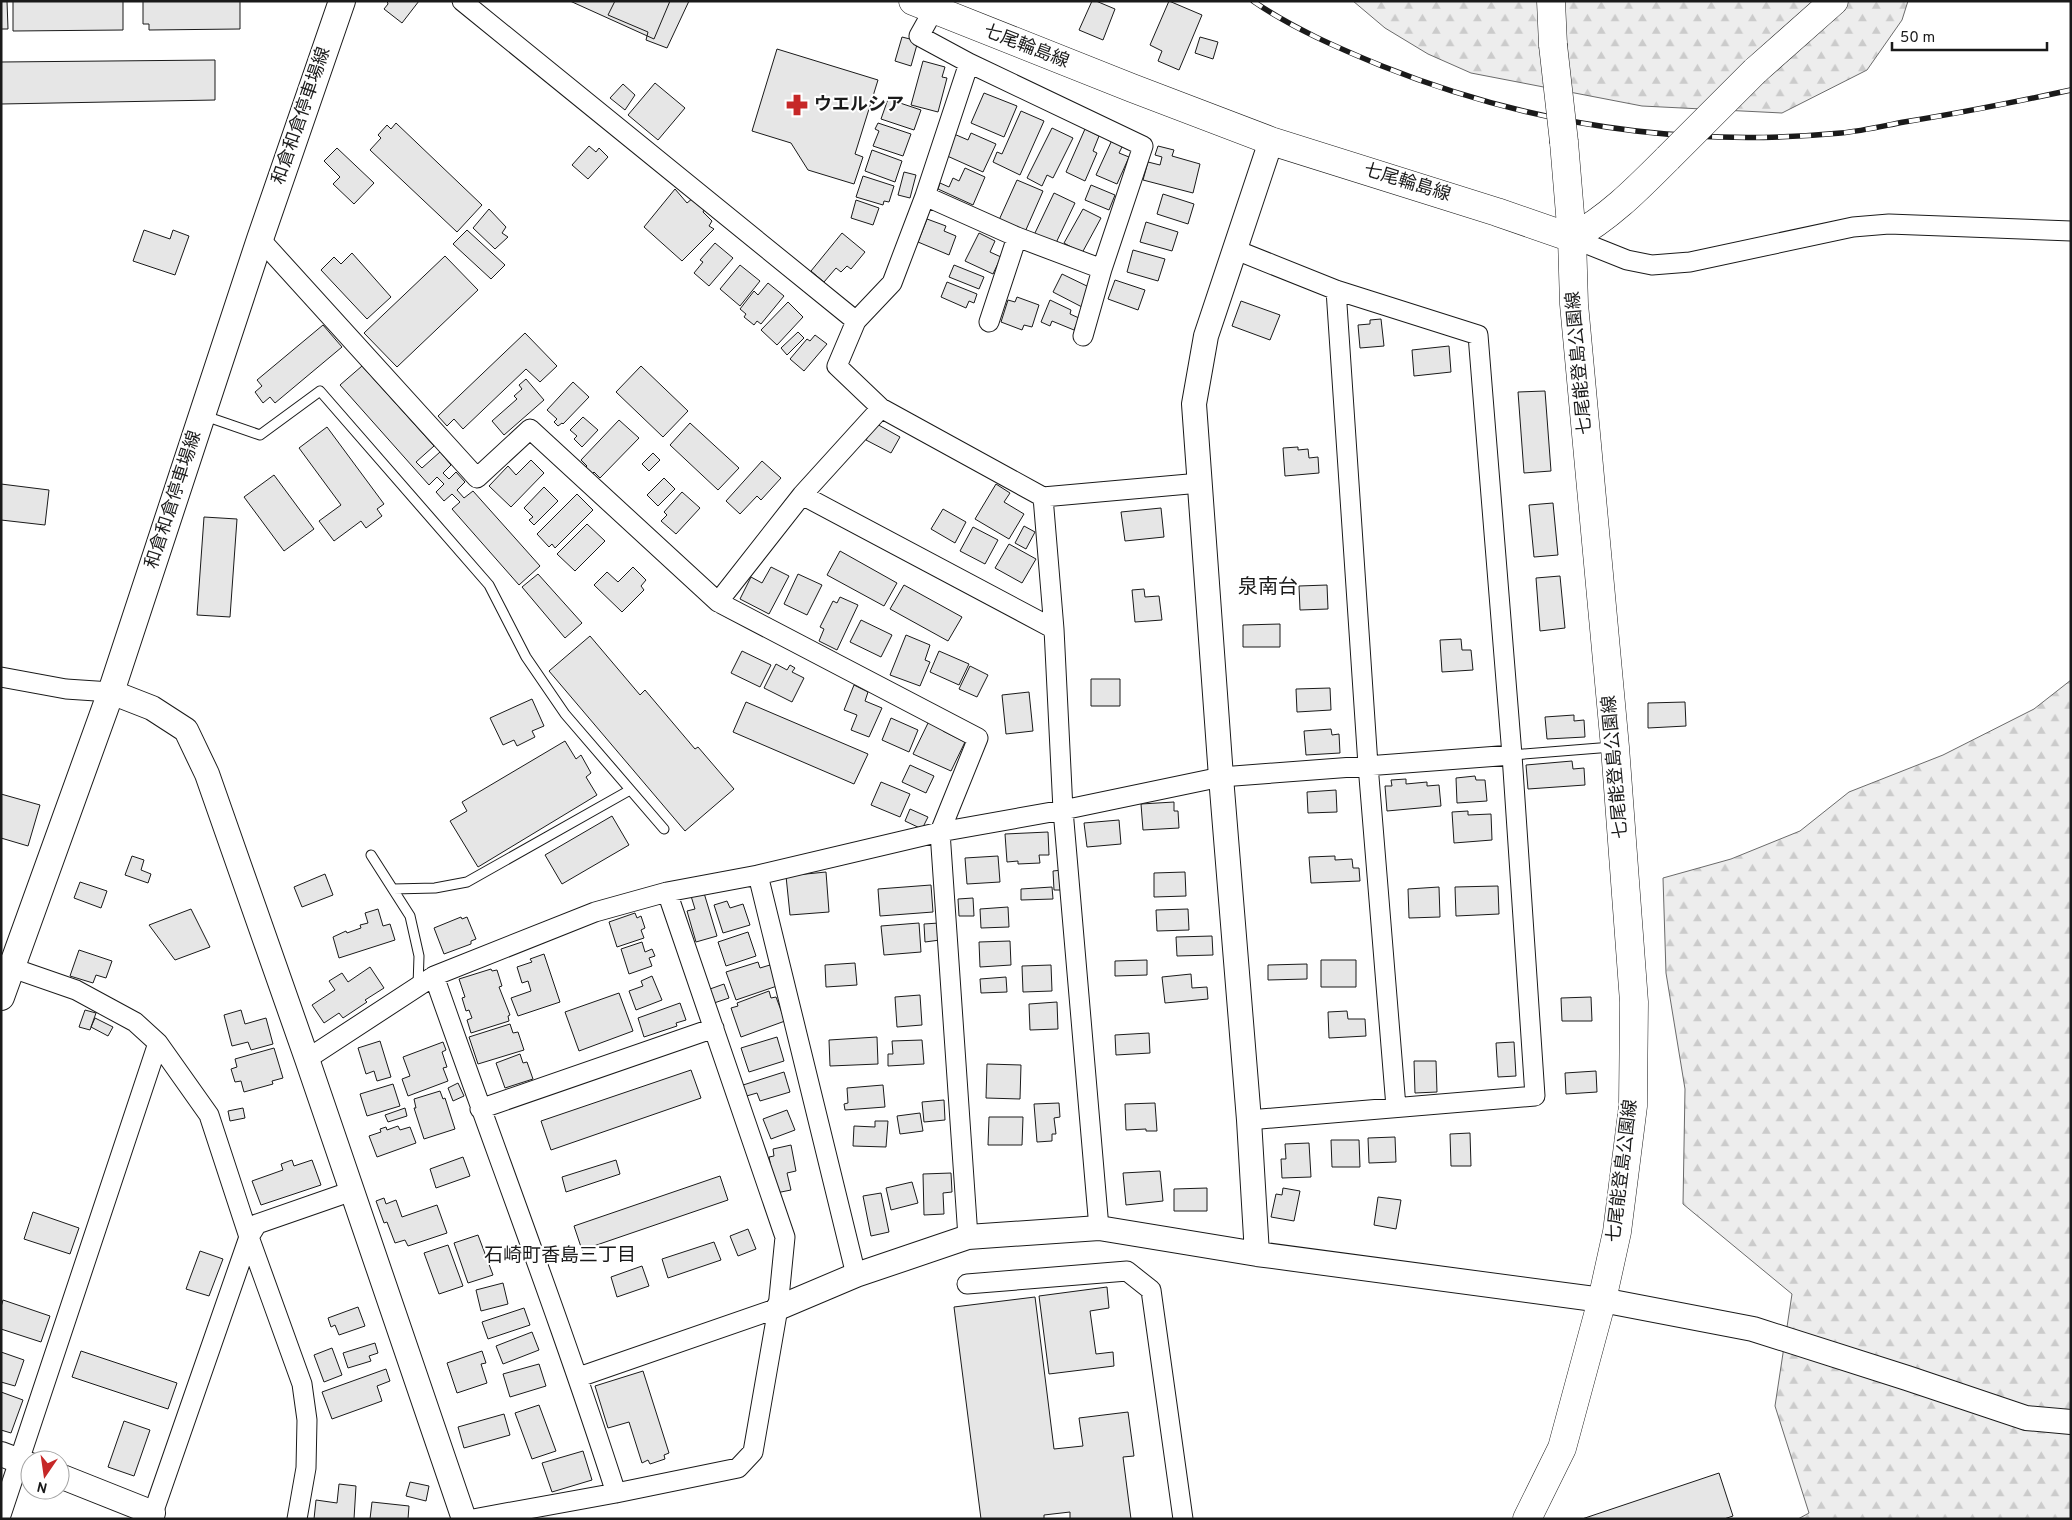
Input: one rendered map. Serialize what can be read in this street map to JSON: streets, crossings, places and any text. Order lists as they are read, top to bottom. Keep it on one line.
{"streets":{"main road":["七尾輪島線","和倉和倉停車場線","七尾能登島公園線"]},"crossings":[["七尾輪島線","七尾能登島公園線"]],"districts":["泉南台","石崎町香島三丁目"],"places":{"pharmacy":["ウエルシア"]},"scale_bar":"50 m","north":"bottom"}
